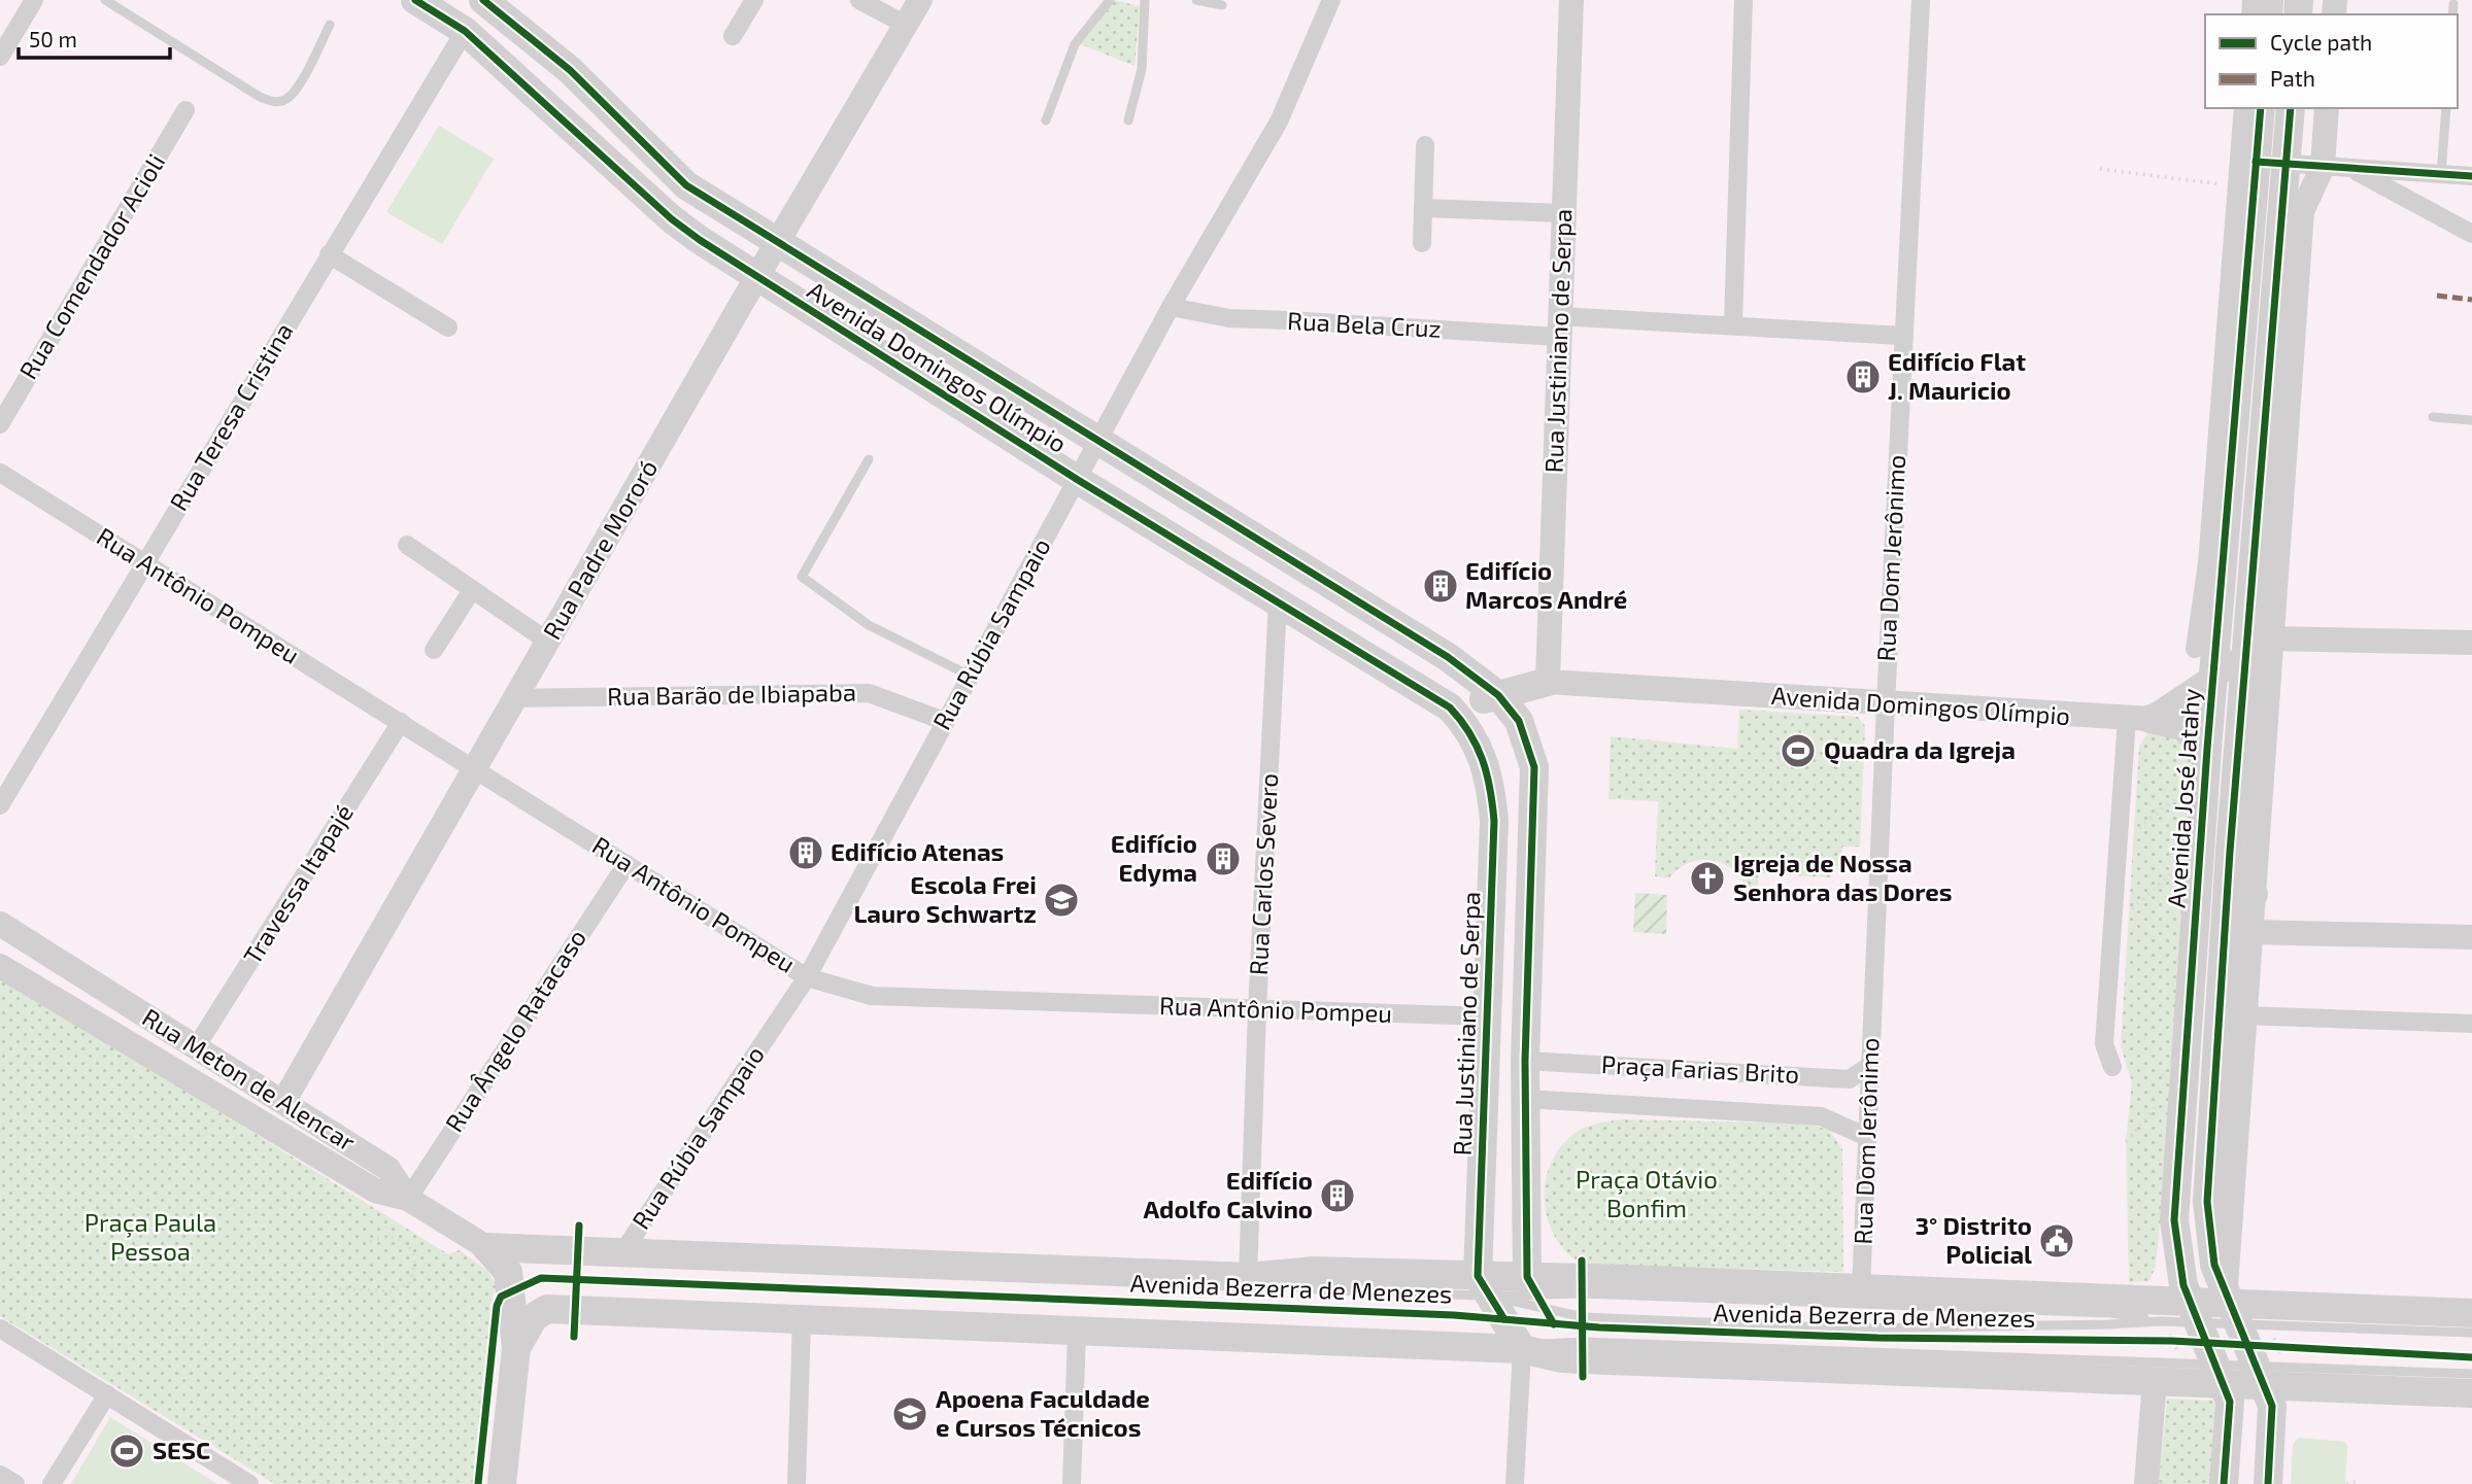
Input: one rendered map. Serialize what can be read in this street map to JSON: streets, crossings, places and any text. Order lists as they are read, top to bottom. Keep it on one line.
{"streets":{"main road":["Rua Justiniano de Serpa","Avenida Domingos Olímpio","Avenida José Jatahy","Avenida Bezerra de Menezes"],"street":["Rua Comendador Acioli","Rua Bela Cruz","Rua Teresa Cristina","Rua Padre Mororó","Rua Dom Jerônimo","Rua Antônio Pompeu","Rua Rúbia Sampaio","Rua Barão de Ibiapaba","Rua Carlos Severo","Travessa Itapajé","Rua Ângelo Ratacaso","Praça Farias Brito","Rua Meton de Alencar"]},"crossings":[["Rua Bela Cruz","Rua Justiniano de Serpa"],["Rua Bela Cruz","Rua Dom Jerônimo"],["Rua Bela Cruz","Rua Rúbia Sampaio"],["Rua Justiniano de Serpa","Avenida Domingos Olímpio"],["Rua Justiniano de Serpa","Rua Antônio Pompeu"],["Rua Justiniano de Serpa","Avenida Bezerra de Menezes"],["Avenida Domingos Olímpio","Rua Teresa Cristina"],["Avenida Domingos Olímpio","Rua Padre Mororó"],["Avenida Domingos Olímpio","Rua Dom Jerônimo"],["Avenida Domingos Olímpio","Rua Rúbia Sampaio"],["Avenida Domingos Olímpio","Rua Carlos Severo"],["Rua Teresa Cristina","Rua Antônio Pompeu"],["Rua Padre Mororó","Rua Antônio Pompeu"],["Rua Padre Mororó","Rua Barão de Ibiapaba"],["Rua Padre Mororó","Rua Meton de Alencar"],["Rua Dom Jerônimo","Praça Farias Brito"],["Rua Dom Jerônimo","Avenida Bezerra de Menezes"],["Rua Antônio Pompeu","Rua Rúbia Sampaio"],["Rua Antônio Pompeu","Rua Carlos Severo"],["Rua Antônio Pompeu","Travessa Itapajé"],["Rua Antônio Pompeu","Rua Ângelo Ratacaso"],["Rua Rúbia Sampaio","Rua Barão de Ibiapaba"],["Rua Rúbia Sampaio","Avenida Bezerra de Menezes"],["Avenida José Jatahy","Avenida Bezerra de Menezes"],["Rua Carlos Severo","Avenida Bezerra de Menezes"],["Travessa Itapajé","Rua Meton de Alencar"],["Rua Ângelo Ratacaso","Rua Meton de Alencar"],["Rua Meton de Alencar","Avenida Bezerra de Menezes"]],"parks":["Praça Otávio Bonfim","Praça Paula Pessoa"],"places":{"building":["Edifício Flat J. Mauricio","Edifício Marcos André","Edifício Atenas","Edifício Edyma","Edifício Adolfo Calvino"],"sports":["Quadra da Igreja","SESC"],"church":["Igreja de Nossa Senhora das Dores"],"school or university":["Escola Frei Lauro Schwartz","Apoena Faculdade e Cursos Técnicos"],"public building":["3° Distrito Policial"]},"legend":["Cycle path","Path"],"scale_bar":"50 m"}
